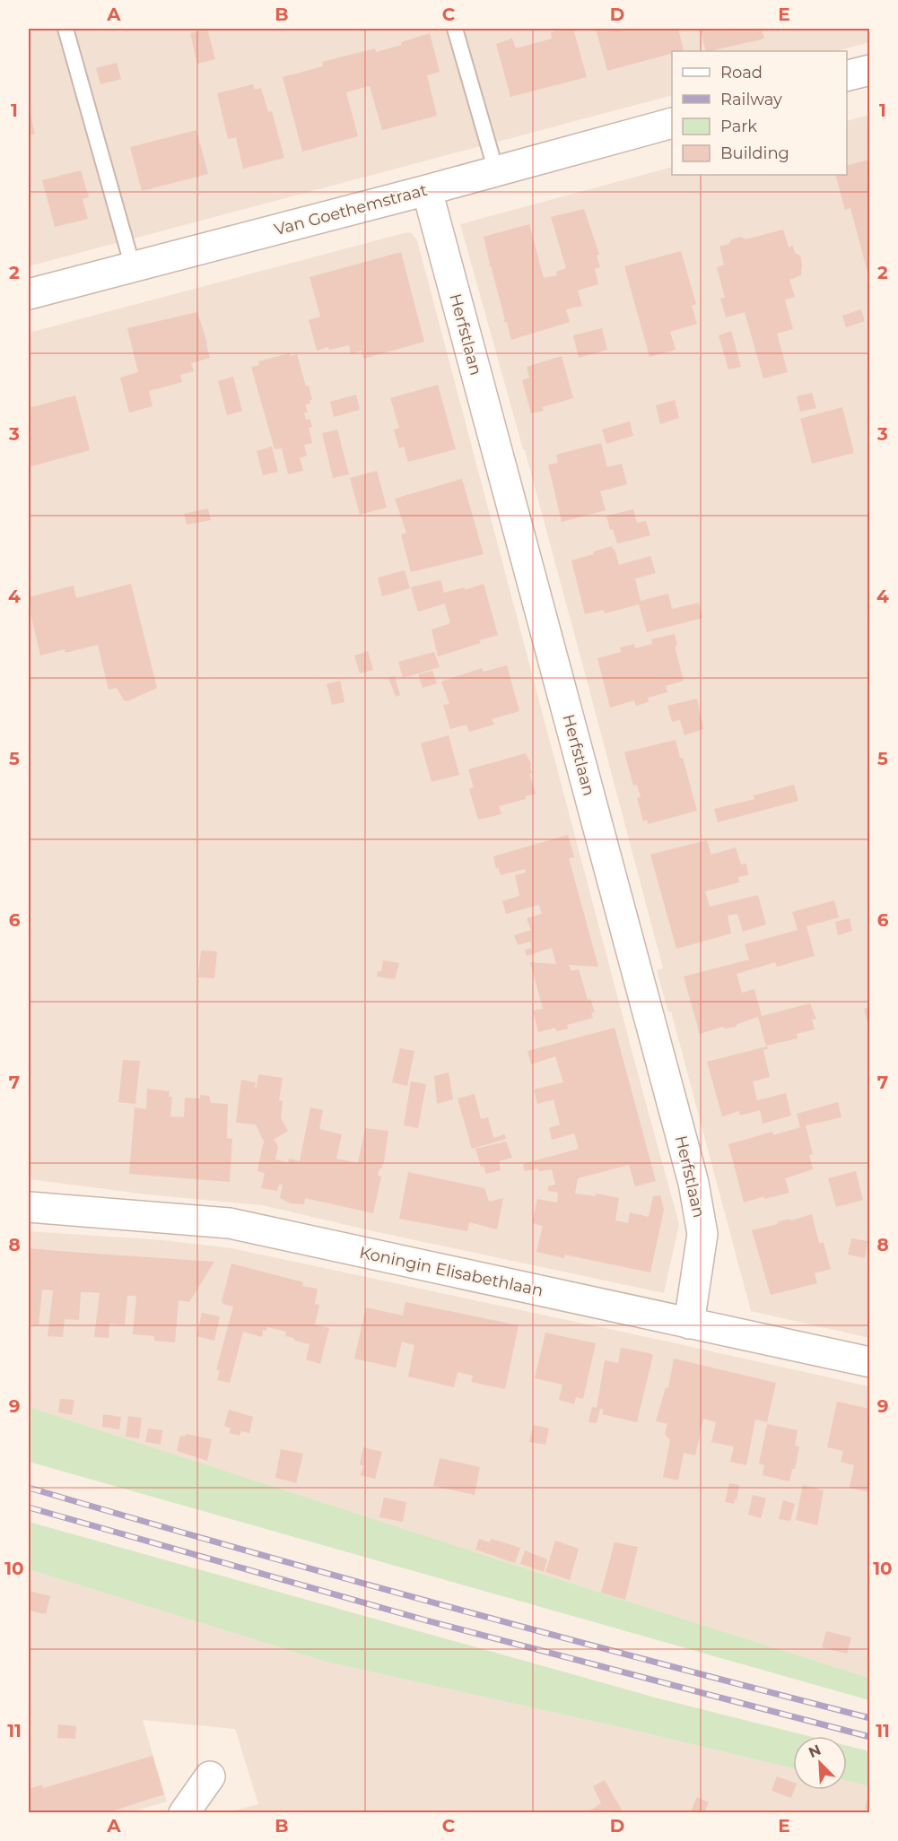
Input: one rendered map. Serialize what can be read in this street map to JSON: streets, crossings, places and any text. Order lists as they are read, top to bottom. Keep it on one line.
{"streets":{"street":["Van Goethemstraat","Herfstlaan","Koningin Elisabethlaan"]},"crossings":[["Van Goethemstraat","Herfstlaan"],["Herfstlaan","Koningin Elisabethlaan"]],"legend":["Road","Railway","Park","Building"],"north":"top left","grid":{"columns":["A","B","C","D","E"],"rows":["1","2","3","4","5","6","7","8","9","10","11"]}}
